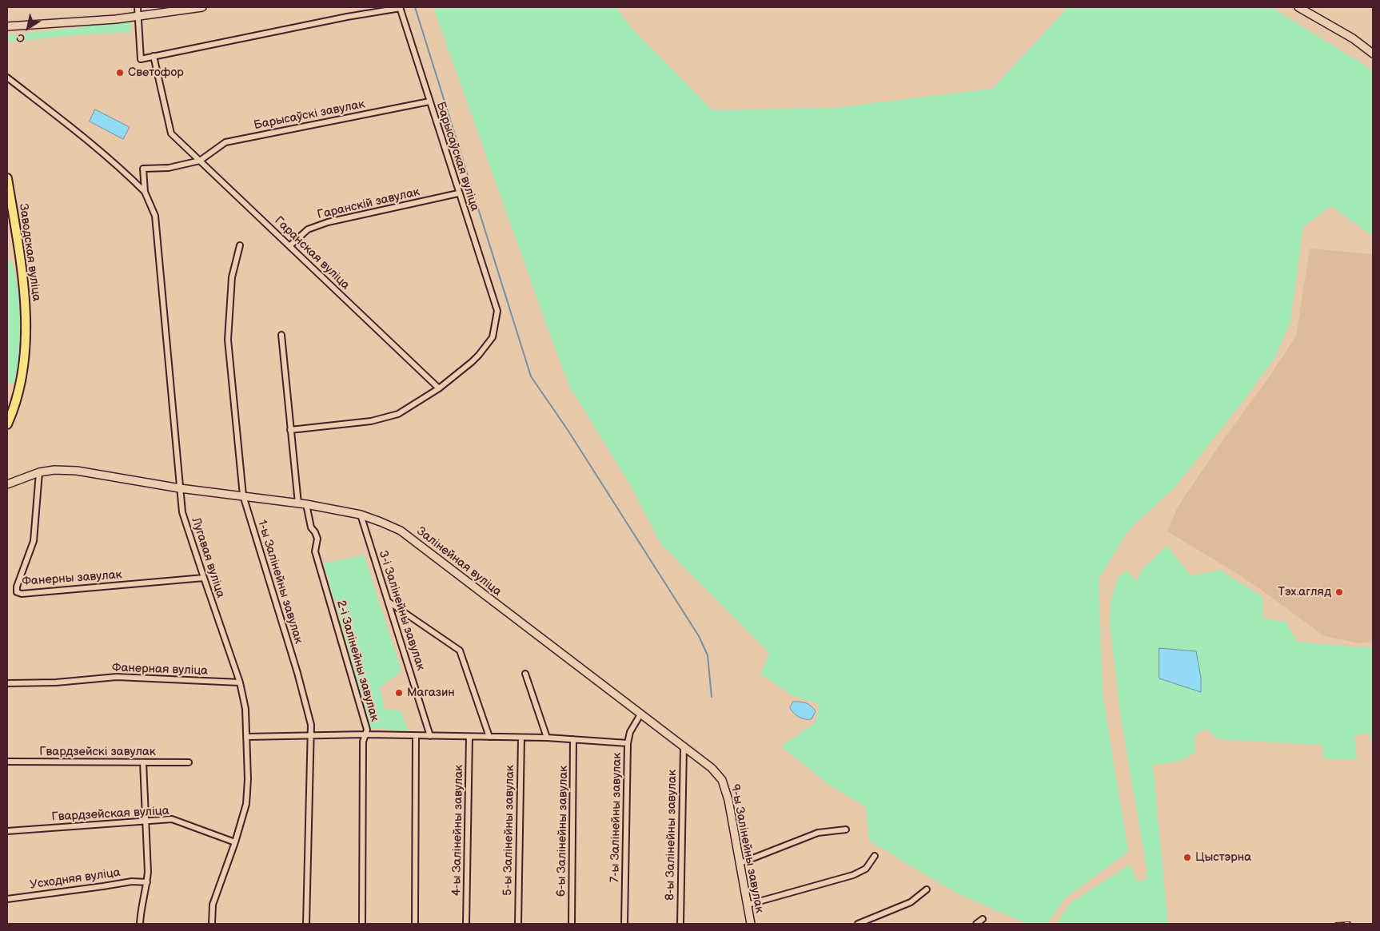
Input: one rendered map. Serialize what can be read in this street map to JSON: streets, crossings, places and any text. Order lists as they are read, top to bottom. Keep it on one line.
{"streets":{"main road":["Заводская вуліца"],"street":["Барысаўскі завулак","Барысаўская вуліца","Гаранскій завулак","Гаранская вуліца","Лугавая вуліца","Залінейная вуліца","Фанерны завулак","1-ы Залінейны завулак","3-і Залінейны завулак","2-і Залінейны завулак","Фанерная вуліца","Гвардзейскі завулак","Гвардзейская вуліца","7-ы Залінейны завулак","4-ы Залінейны завулак","5-ы Залінейны завулак","6-ы Залінейны завулак","8-ы Залінейны завулак","9-ы Залінейны завулак","Усходняя вуліца"]},"crossings":[["Барысаўскі завулак","Барысаўская вуліца"],["Барысаўскі завулак","Гаранская вуліца"],["Барысаўская вуліца","Гаранскій завулак"],["Барысаўская вуліца","Гаранская вуліца"],["Гаранскій завулак","Гаранская вуліца"],["Лугавая вуліца","Залінейная вуліца"],["Лугавая вуліца","Фанерны завулак"],["Лугавая вуліца","Фанерная вуліца"],["Лугавая вуліца","Гвардзейская вуліца"],["Залінейная вуліца","1-ы Залінейны завулак"],["Залінейная вуліца","3-і Залінейны завулак"],["Залінейная вуліца","2-і Залінейны завулак"],["Залінейная вуліца","7-ы Залінейны завулак"],["Залінейная вуліца","8-ы Залінейны завулак"],["Залінейная вуліца","9-ы Залінейны завулак"],["8-ы Залінейны завулак","9-ы Залінейны завулак"]],"places":["Светофор","Тэх.агляд","Магазин","Цыстэрна"],"north":"bottom left"}
